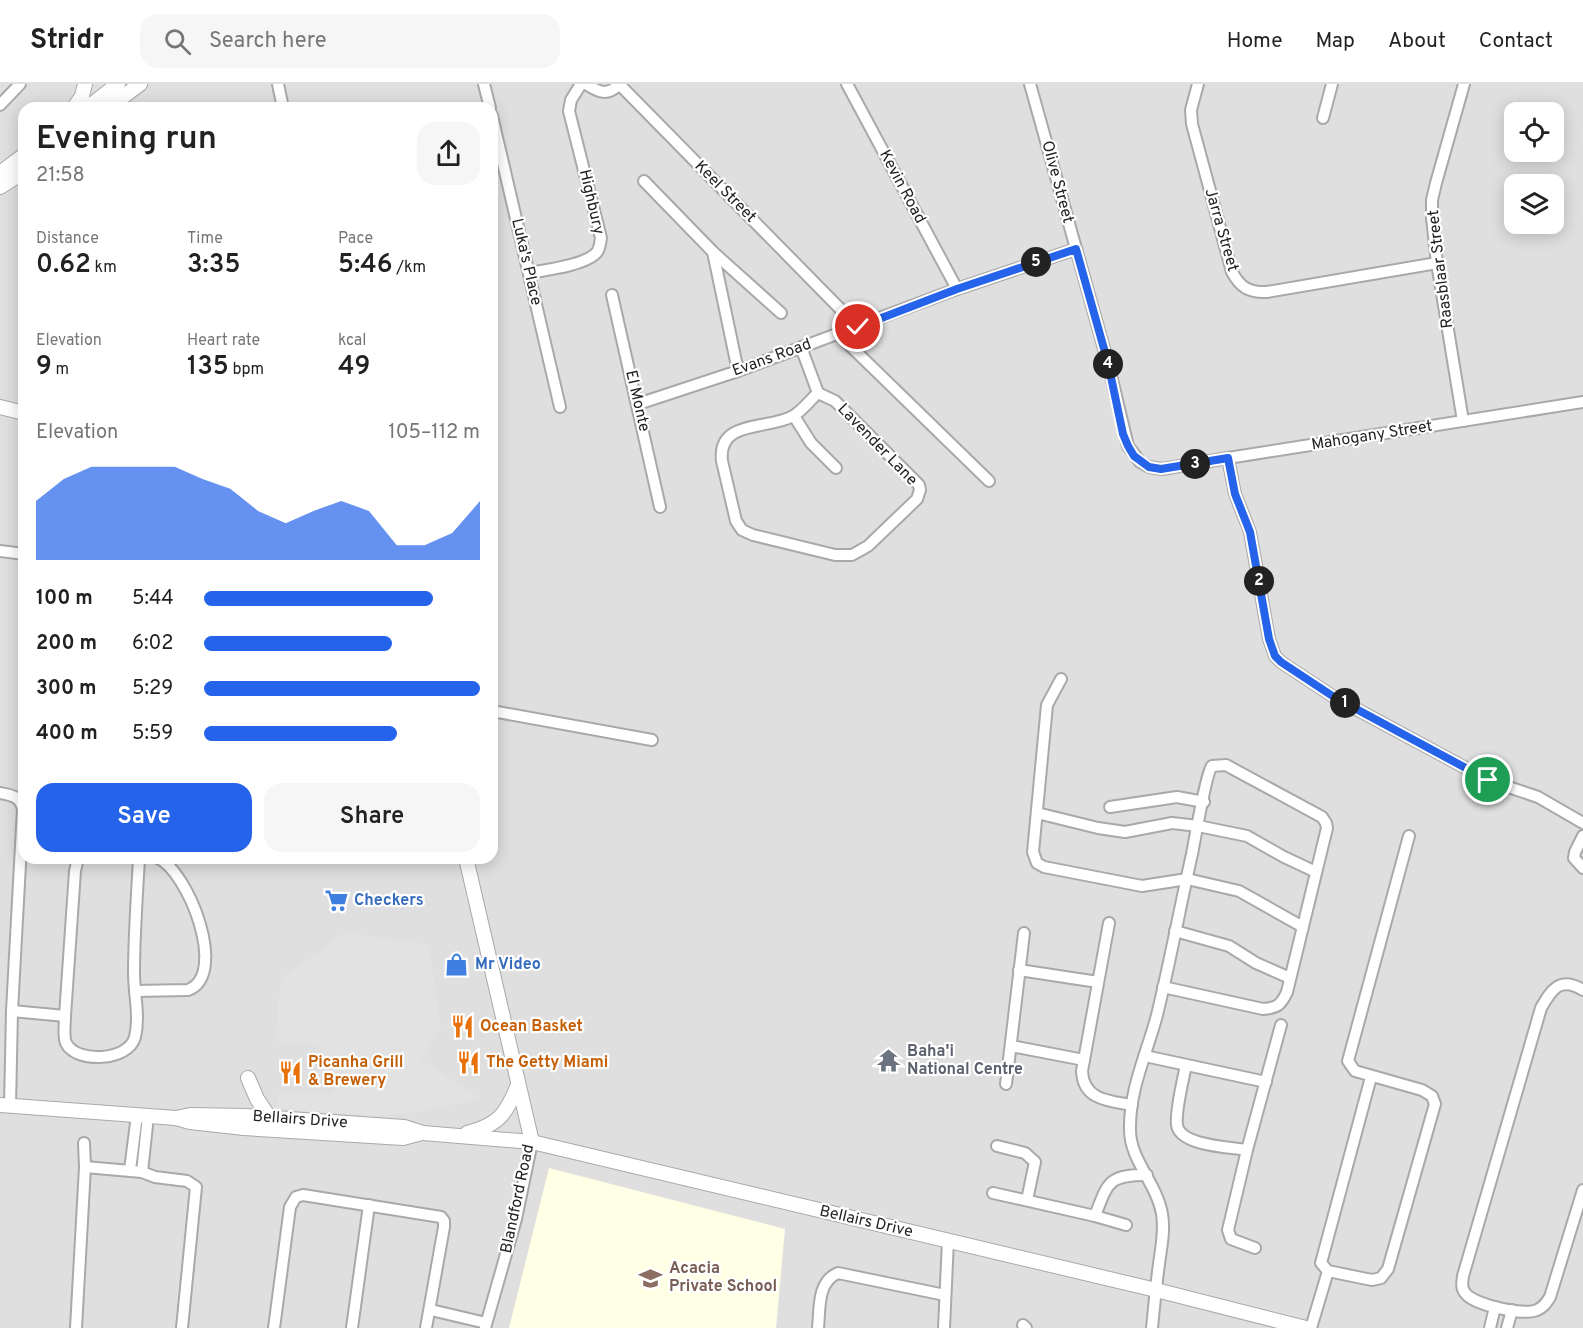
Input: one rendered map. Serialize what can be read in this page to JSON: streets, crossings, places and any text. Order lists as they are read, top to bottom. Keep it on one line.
{"streets":{"street":["Olive Street","Kevin Road","Keel Street","Highbury","Jarra Street","Luka's Place","Raasblaar Street","Evans Road","El Monte","Mahogany Street","Lavender Lane","Bellairs Drive","Blandford Road"]},"crossings":[["Olive Street","Evans Road"],["Olive Street","Mahogany Street"],["Kevin Road","Evans Road"],["Keel Street","Evans Road"],["Highbury","Luka's Place"],["Jarra Street","Raasblaar Street"],["Raasblaar Street","Mahogany Street"],["Evans Road","El Monte"],["Bellairs Drive","Blandford Road"]],"places":{"supermarket":["Checkers"],"shop":["Mr Video"],"restaurant":["Ocean Basket","The Getty Miami","Picanha Grill & Brewery"],"temple":["Baha'i National Centre"],"school or university":["Acacia Private School"]},"page":{"header":"Stridr","search":"Search here","nav":["Home","Map","About","Contact"],"heading":["Evening run","21:58"],"stats":[["Distance","0.62 km"],["Time","3:35"],["Pace","5:46 /km"],["Elevation","9 m"],["Heart rate","135 bpm"],["kcal","49"]],"pins":["5","4","3","2","1"],"chart":["Elevation","105–112 m"],"list":[{"name":"100 m","note":"5:44"},{"name":"200 m","note":"6:02"},{"name":"300 m","note":"5:29"},{"name":"400 m","note":"5:59"}],"buttons":["Save","Share"]}}
